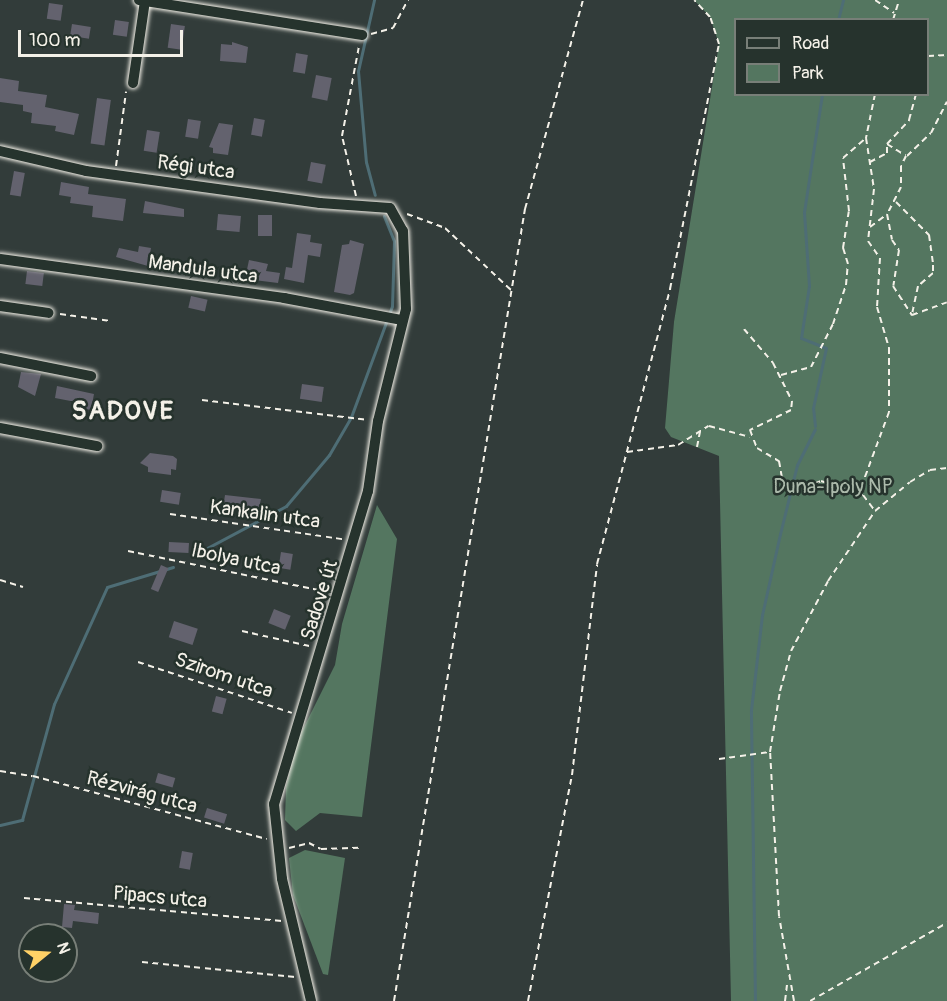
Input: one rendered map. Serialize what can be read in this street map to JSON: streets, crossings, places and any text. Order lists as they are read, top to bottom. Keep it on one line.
{"streets":{"street":["Régi utca","Mandula utca","Sadove út"],"path":["Kankalin utca","Ibolya utca","Szirom utca","Rézvirág utca","Pipacs utca"]},"crossings":[["Régi utca","Sadove út"],["Mandula utca","Sadove út"],["Kankalin utca","Sadove út"],["Ibolya utca","Sadove út"],["Sadove út","Szirom utca"],["Sadove út","Rézvirág utca"],["Sadove út","Pipacs utca"]],"districts":["SADOVE"],"parks":["Duna-Ipoly NP"],"legend":["Road","Park"],"scale_bar":"100 m","north":"right"}
